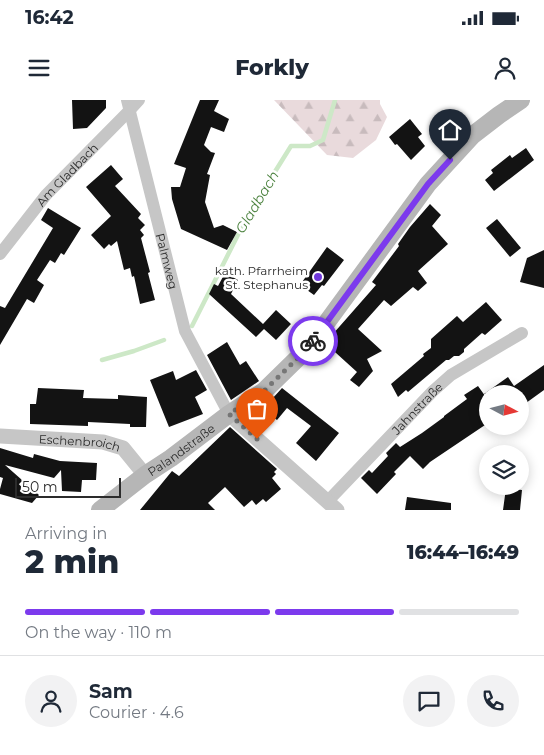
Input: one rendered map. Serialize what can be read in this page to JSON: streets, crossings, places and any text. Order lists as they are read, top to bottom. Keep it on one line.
{"streets":{"main road":["Palandstraße"],"street":["Am Gladbach","Palmweg","Jahnstraße","Eschenbroich"]},"crossings":[["Am Gladbach","Palmweg"],["Palmweg","Palandstraße"],["Eschenbroich","Palandstraße"]],"water":["Gladbach"],"places":["kath. Pfarrheim St. Stephanus"],"scale_bar":"50 m","north":"right","page":{"status":"16:42","header":"Forkly","scale":"50 m","heading":["2 min","Arriving in","16:44–16:49"],"panel":["Sam","Courier · 4.6"],"bar":"On the way · 110 m"}}
